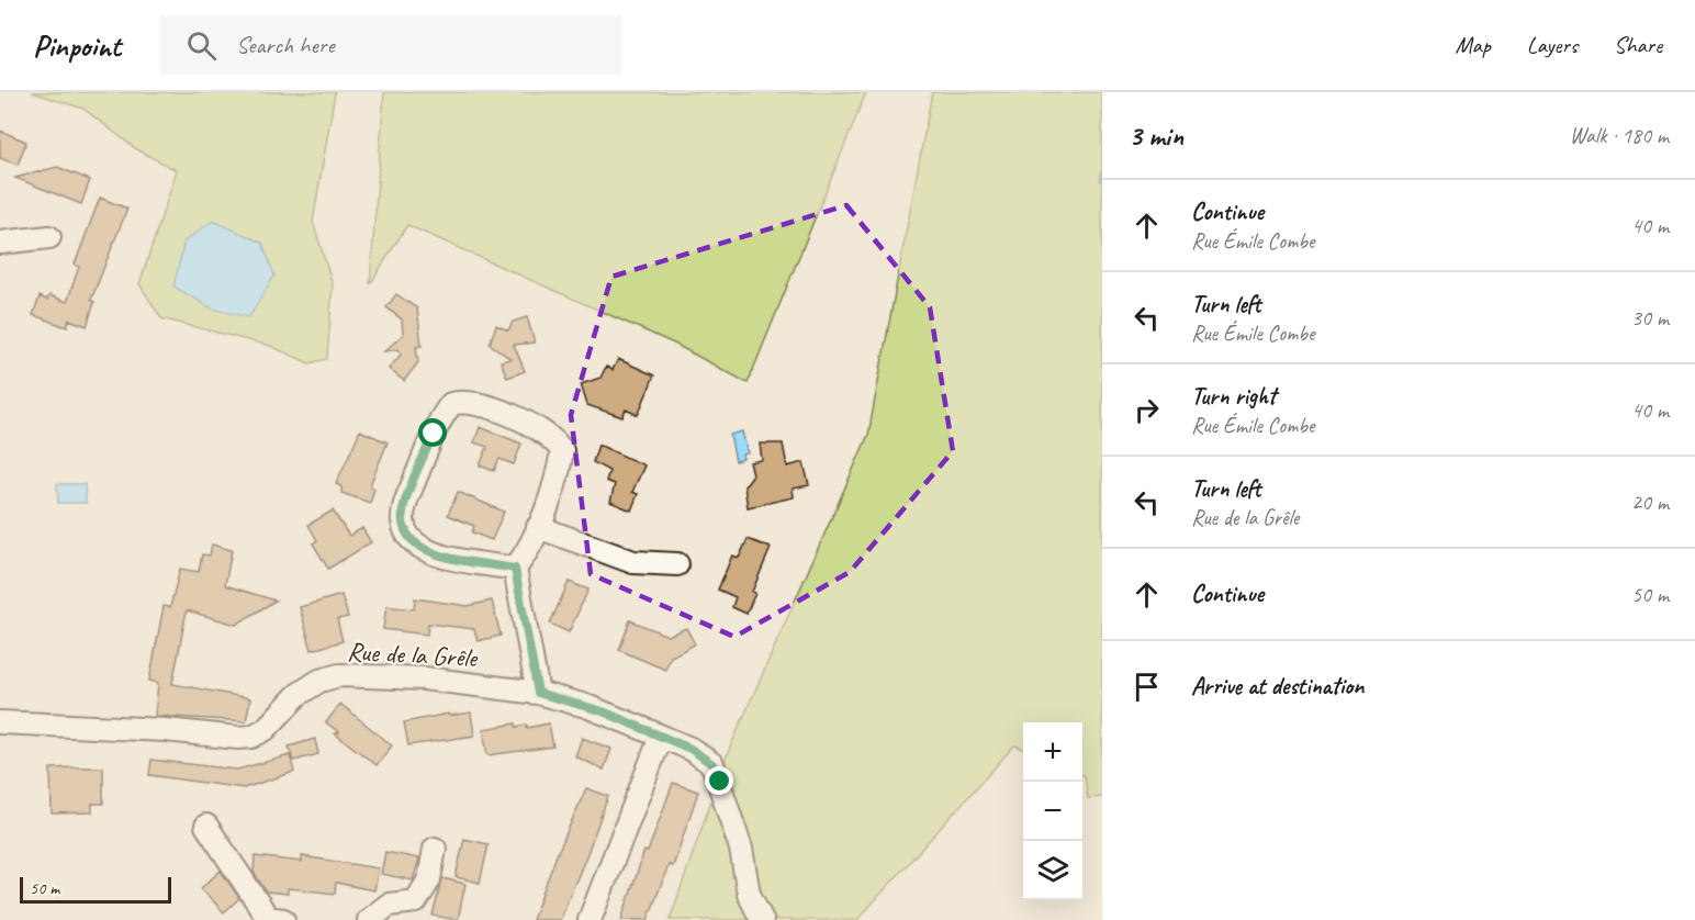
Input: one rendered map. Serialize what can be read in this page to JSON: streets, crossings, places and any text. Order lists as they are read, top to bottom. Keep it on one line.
{"streets":{"street":["Rue de la Grêle"]},"scale_bar":"50 m","page":{"header":"Pinpoint","search":"Search here","nav":["Map","Layers","Share"],"heading":["3 min","Walk · 180 m"],"list":[["Continue","Rue Émile Combe","40 m"],["Turn left","Rue Émile Combe","30 m"],["Turn right","Rue Émile Combe","40 m"],["Turn left","Rue de la Grêle","20 m"],["Continue","50 m"],"Arrive at destination"],"map_buttons":["+","−"],"scale":"50 m"}}
